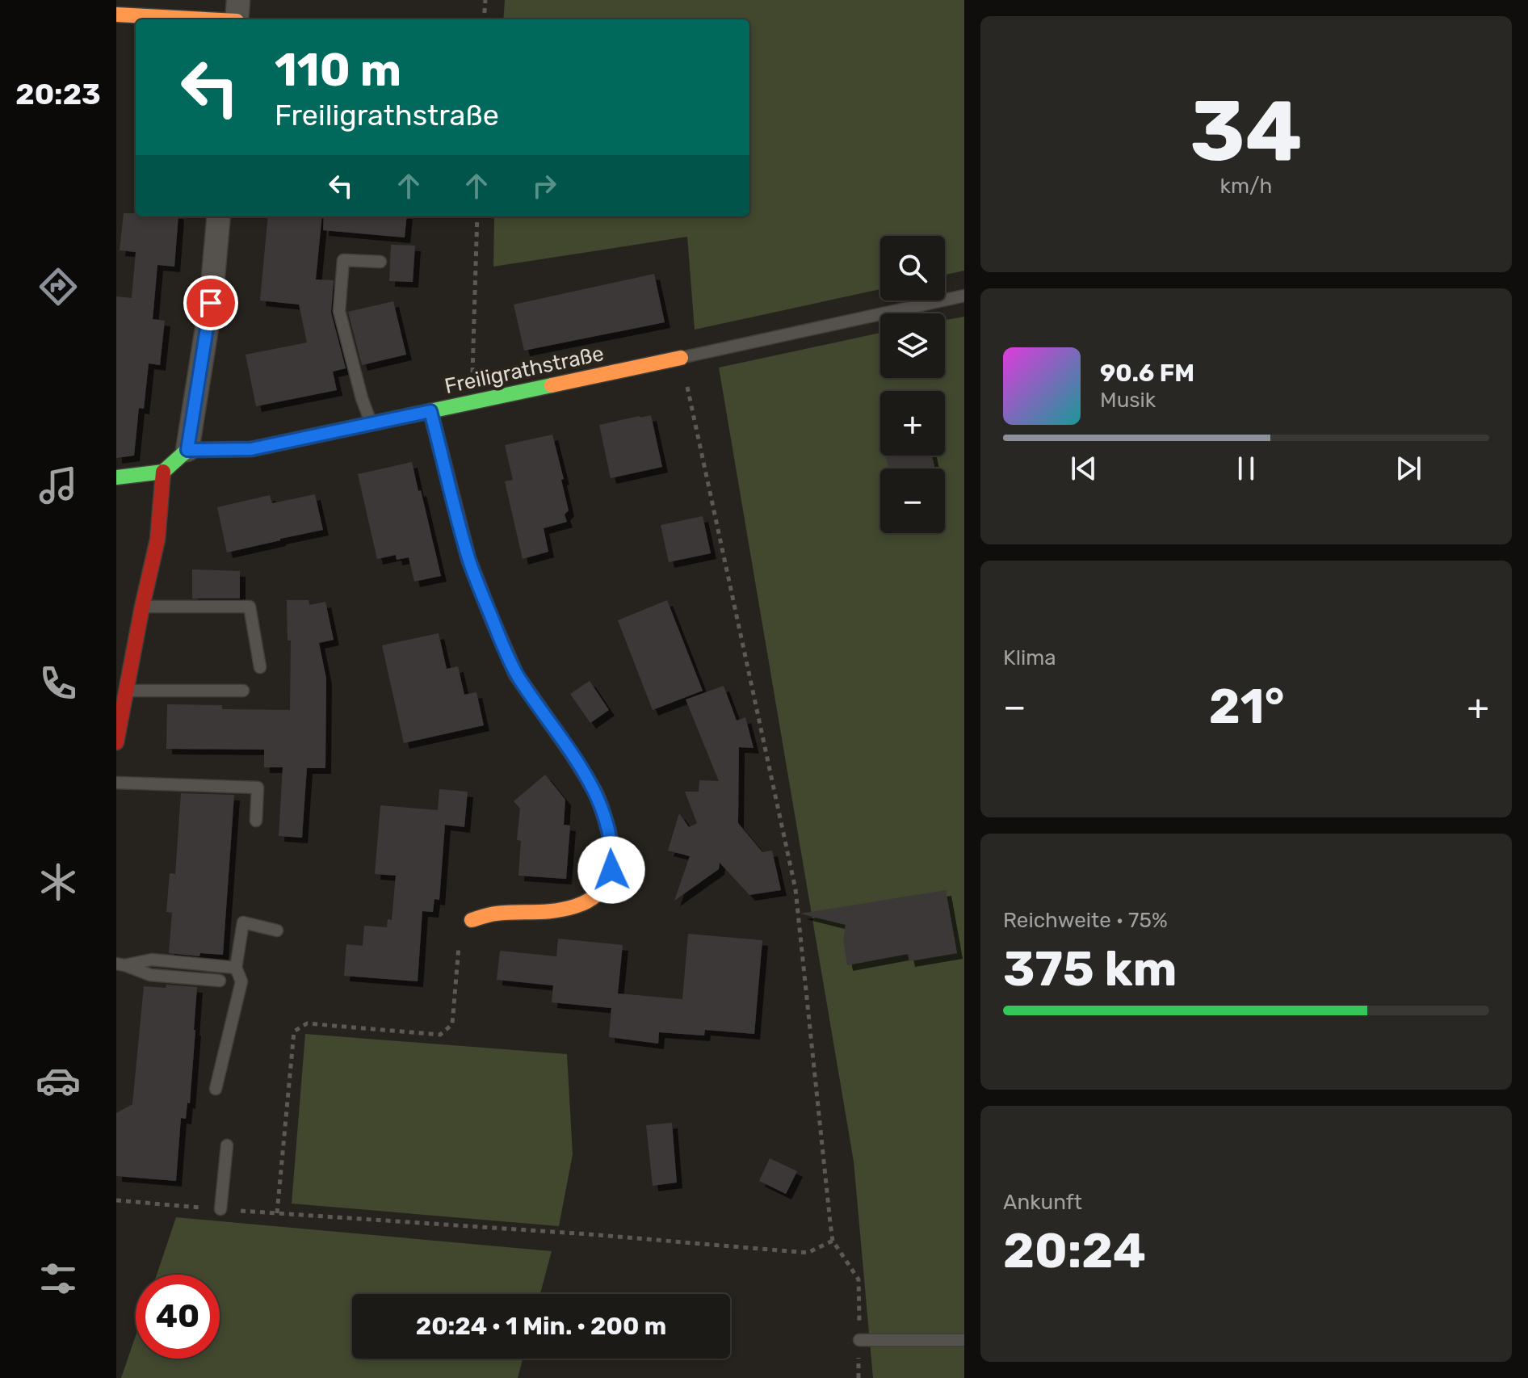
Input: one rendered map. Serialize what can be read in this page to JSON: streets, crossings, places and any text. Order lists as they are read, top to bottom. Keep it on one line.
{"streets":{"street":["Freiligrathstraße"]},"page":{"tabs":"20:23","tile":[["34","km/h"],"Klima",["Reichweite · 75%","375 km"],["Ankunft","20:24"]],"turn":["110 m","Freiligrathstraße"],"map_buttons":["+","−"],"song":["90.6 FM","Musik"],"heat":["−","21°","+"],"limit":"40","trip":"20:24 · 1 Min. · 200 m"}}
